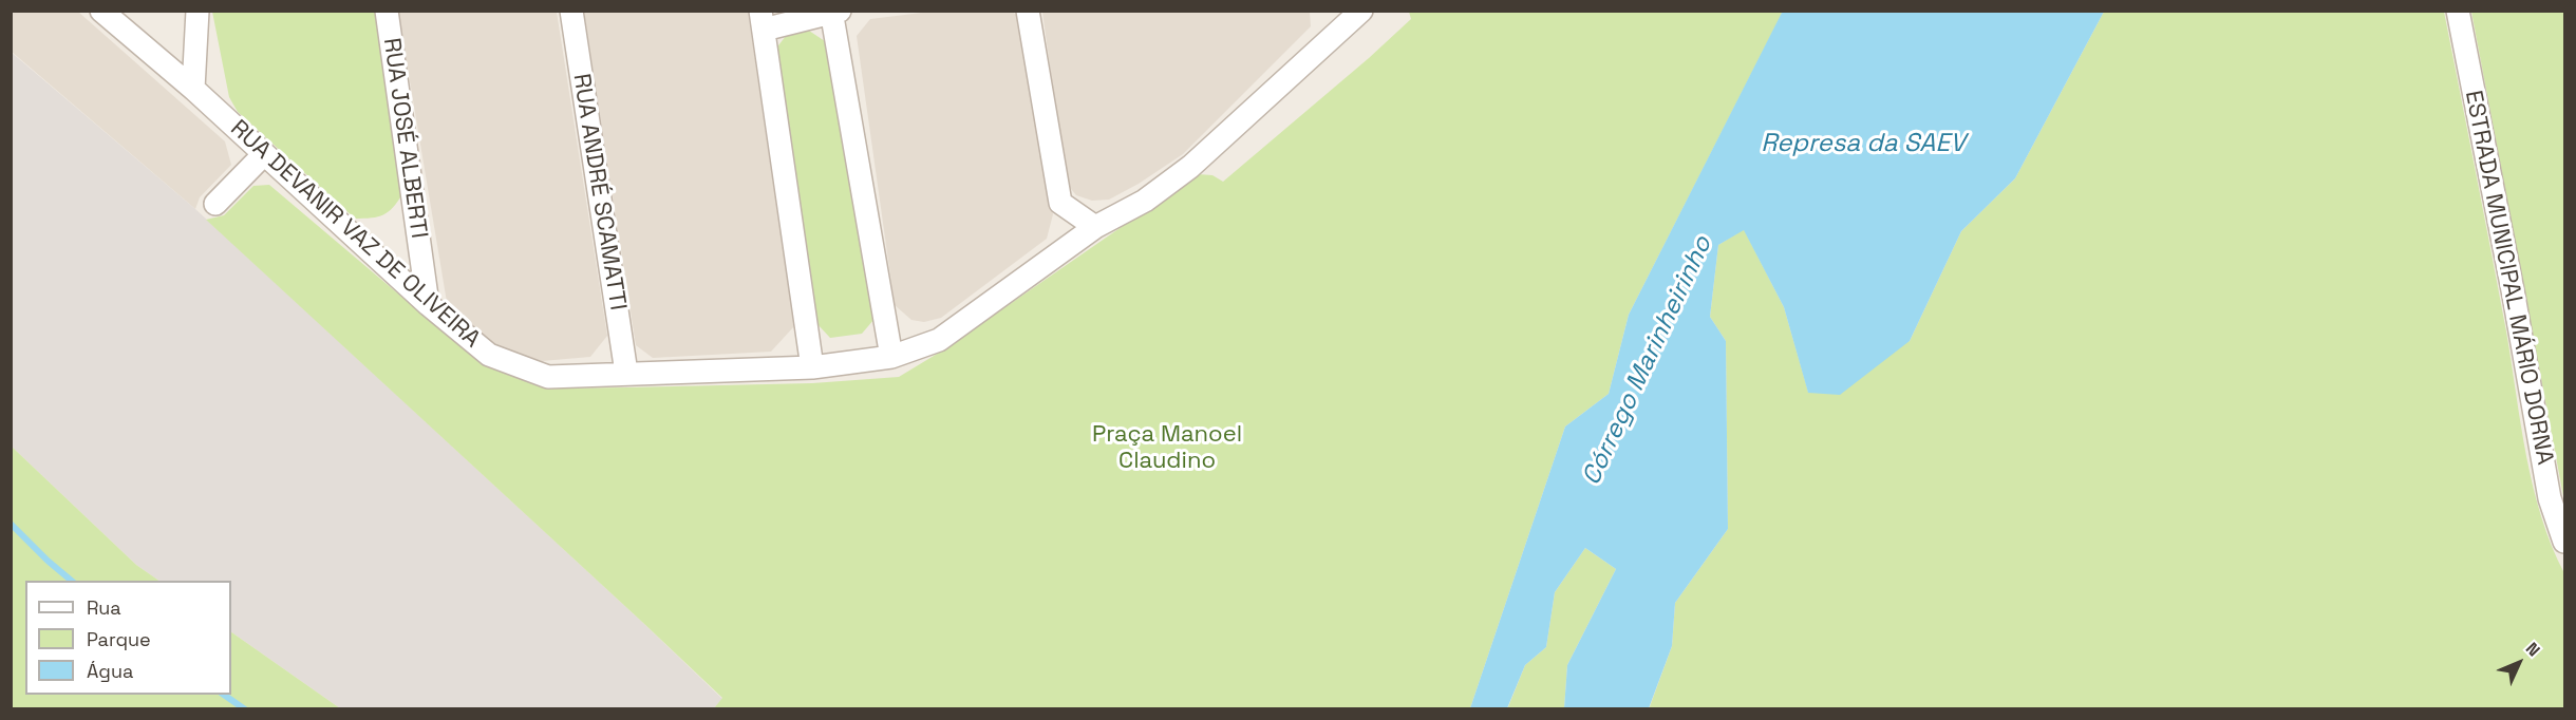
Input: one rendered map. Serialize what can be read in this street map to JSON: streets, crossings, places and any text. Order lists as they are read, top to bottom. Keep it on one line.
{"streets":{"street":["RUA JOSÉ ALBERTI","RUA ANDRÉ SCAMATTI","RUA DEVANIR VAZ DE OLIVEIRA","ESTRADA MUNICIPAL MÁRIO DORNA"]},"crossings":[["RUA JOSÉ ALBERTI","RUA DEVANIR VAZ DE OLIVEIRA"],["RUA ANDRÉ SCAMATTI","RUA DEVANIR VAZ DE OLIVEIRA"]],"water":["Represa da SAEV","Córrego Marinheirinho"],"parks":["Praça Manoel Claudino"],"legend":["Rua","Parque","Água"],"north":"top right"}
